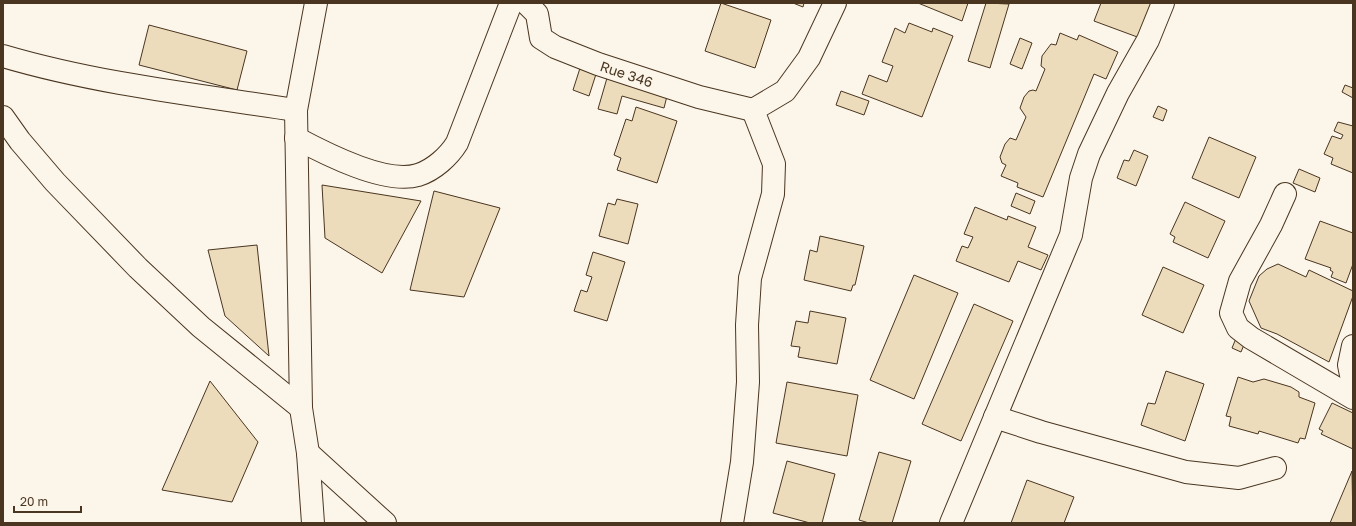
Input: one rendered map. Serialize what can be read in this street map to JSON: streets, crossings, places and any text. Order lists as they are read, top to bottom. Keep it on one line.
{"streets":{"street":["Rue 346"]},"scale_bar":"20 m"}
